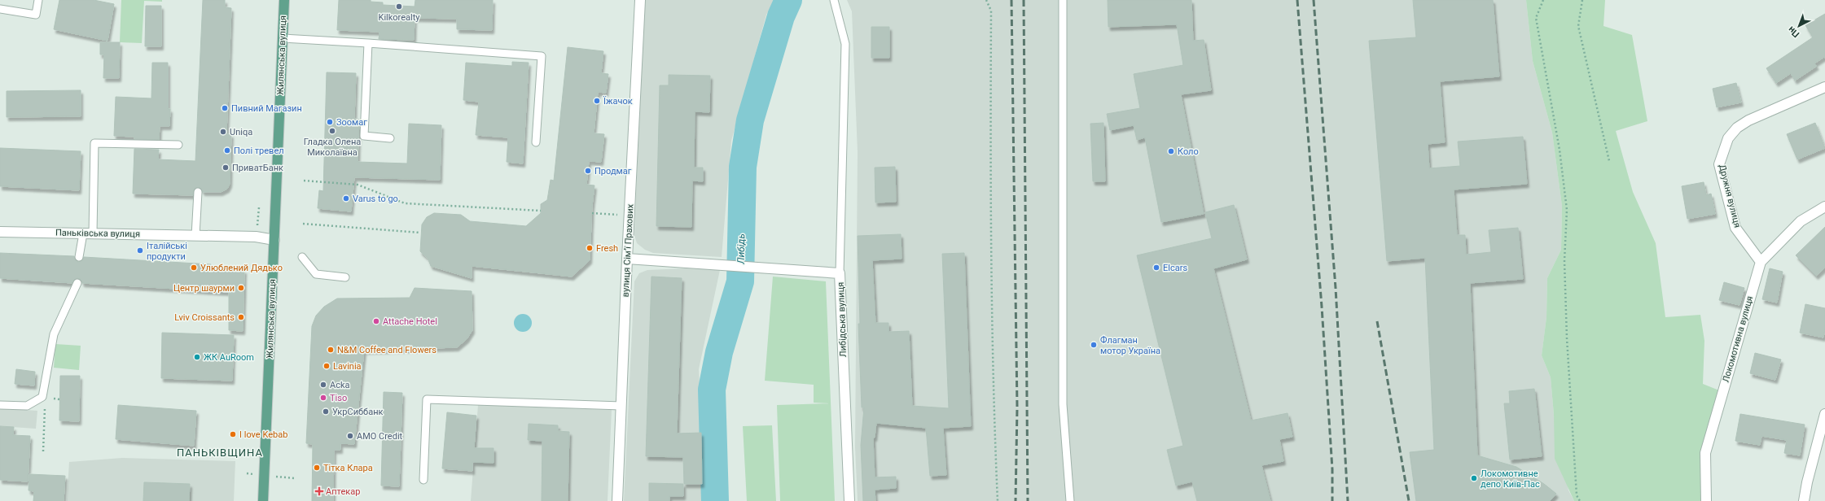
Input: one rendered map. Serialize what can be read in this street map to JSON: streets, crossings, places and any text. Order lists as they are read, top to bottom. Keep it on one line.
{"streets":{"main road":["Жилянська вулиця"],"street":["Дружня вулиця","Паньківська вулиця","вулиця Сімʼї Прахових","Либідська вулиця","Локомотивна вулиця"]},"crossings":[["Жилянська вулиця","Паньківська вулиця"],["Дружня вулиця","Локомотивна вулиця"],["вулиця Сімʼї Прахових","Либідська вулиця"]],"districts":["ПАНЬКІВЩИНА"],"water":["Либідь"],"places":{"other":["Kilkorealty","Їжачок","Пивний Магазин","Зоомаг","Гладка Олена Миколаївна","Uniqa","Полі тревел","Коло","ПриватБанк","Продмаг","Varus to go","Fresh","Італійські продукти","Улюблений Дядько","Elcars","Центр шаурми","Lviv Croissants","Attache Hotel","Флагман мотор Україна","N&M Coffee and Flowers","ЖК AuRoom","Lavinia","Acka","Tiso","УкрСиббанк","I love Kebab","AMO Credit","Тітка Клара","Локомотивне депо Київ-Пас"],"health":["Аптекар"]},"north":"bottom left"}
